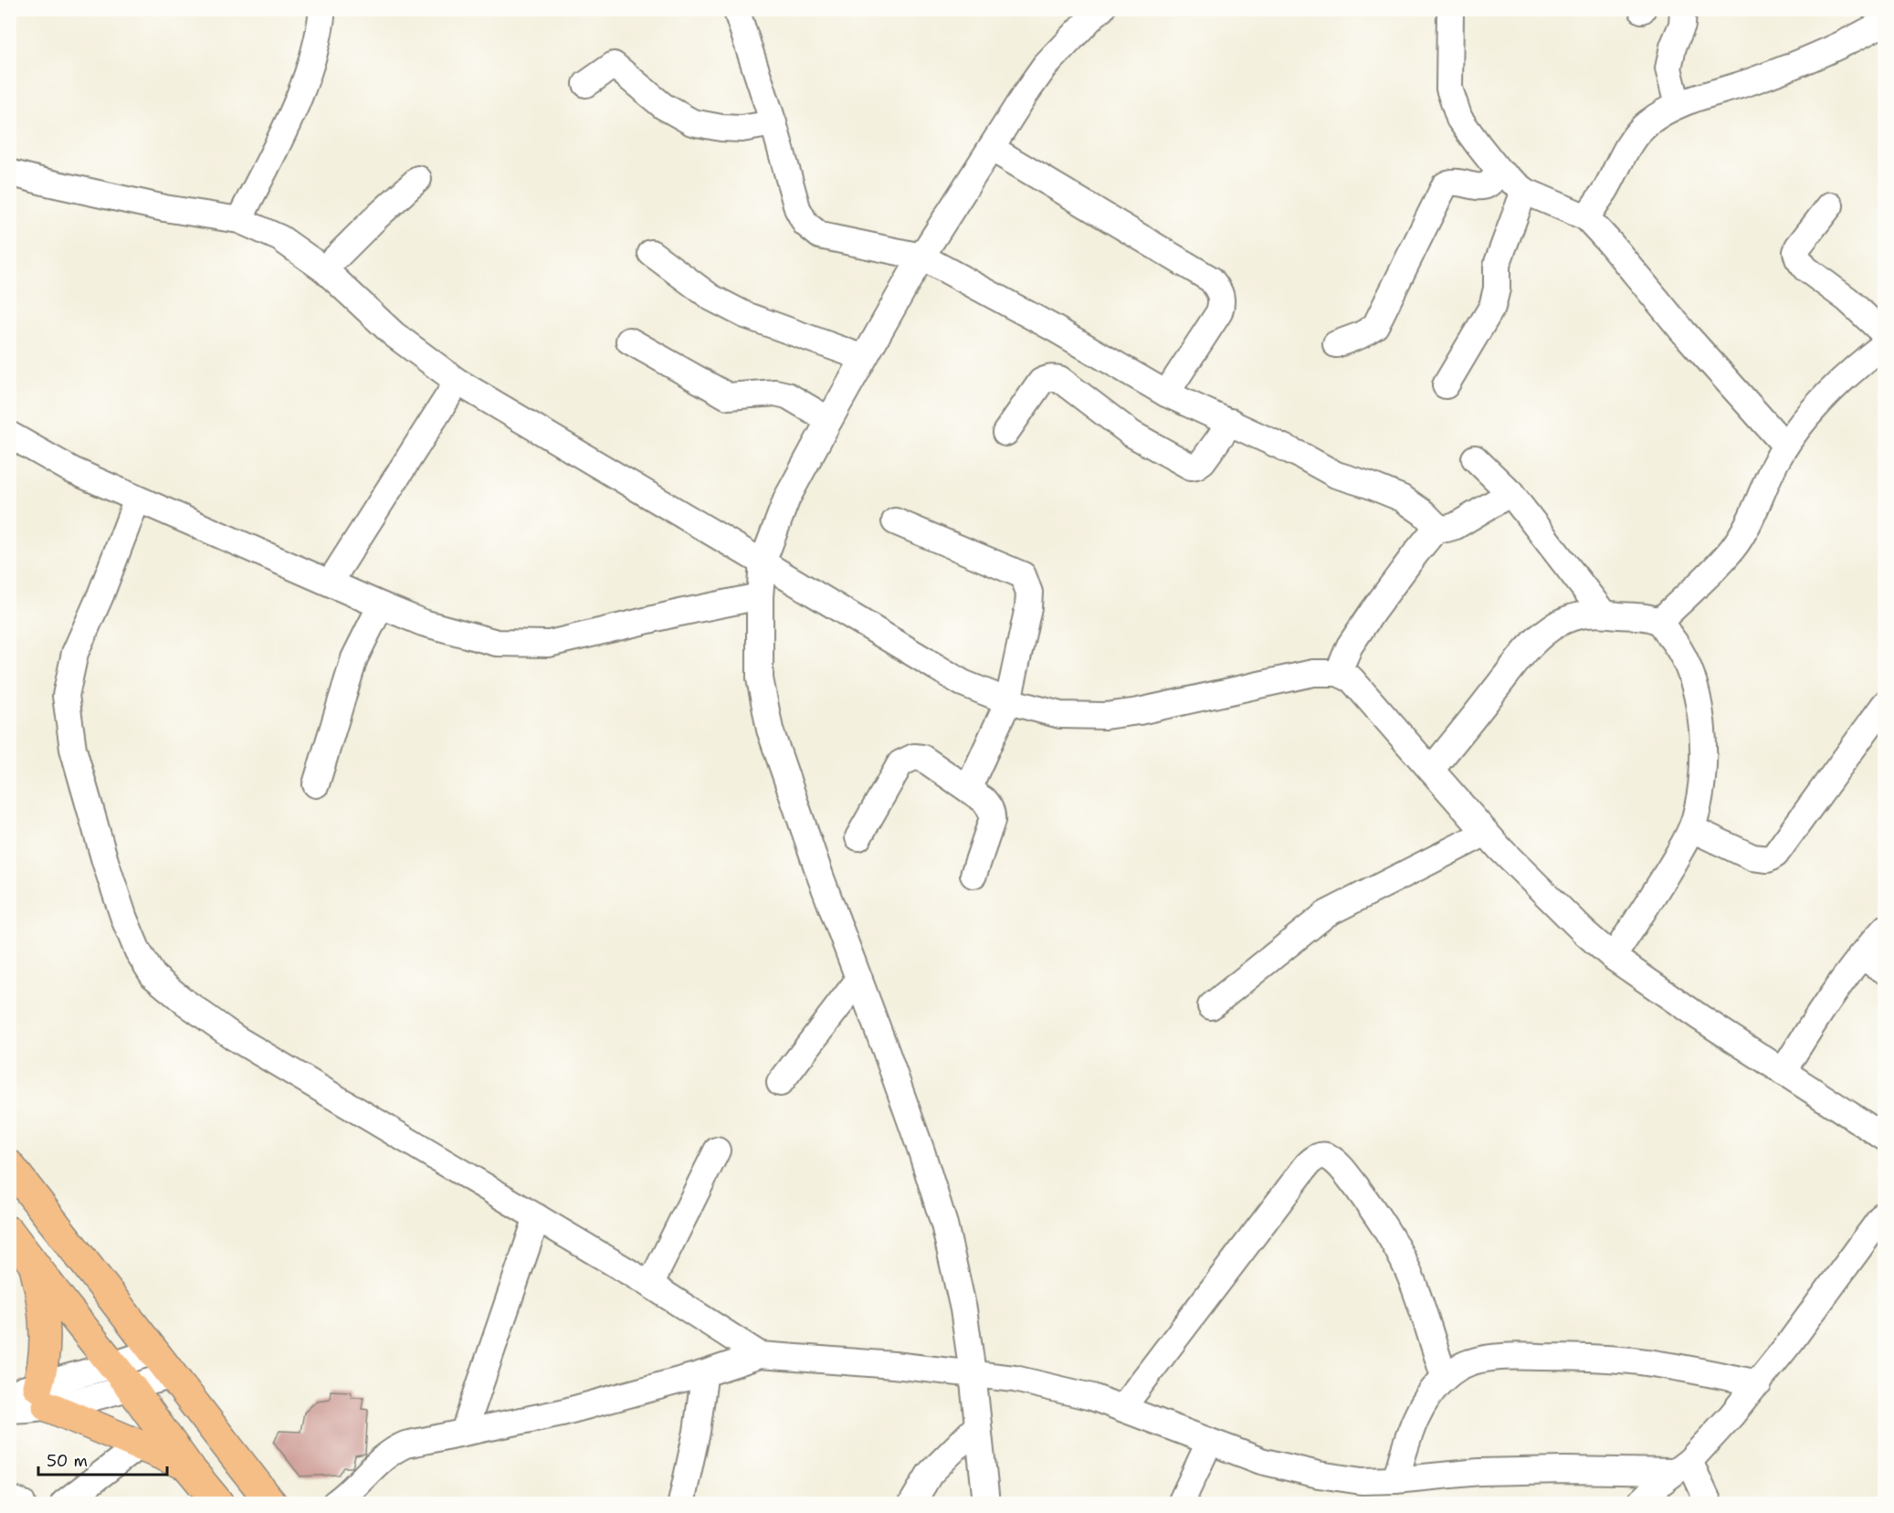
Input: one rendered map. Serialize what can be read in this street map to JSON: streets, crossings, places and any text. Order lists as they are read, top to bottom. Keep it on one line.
{"scale_bar":"50 m"}
